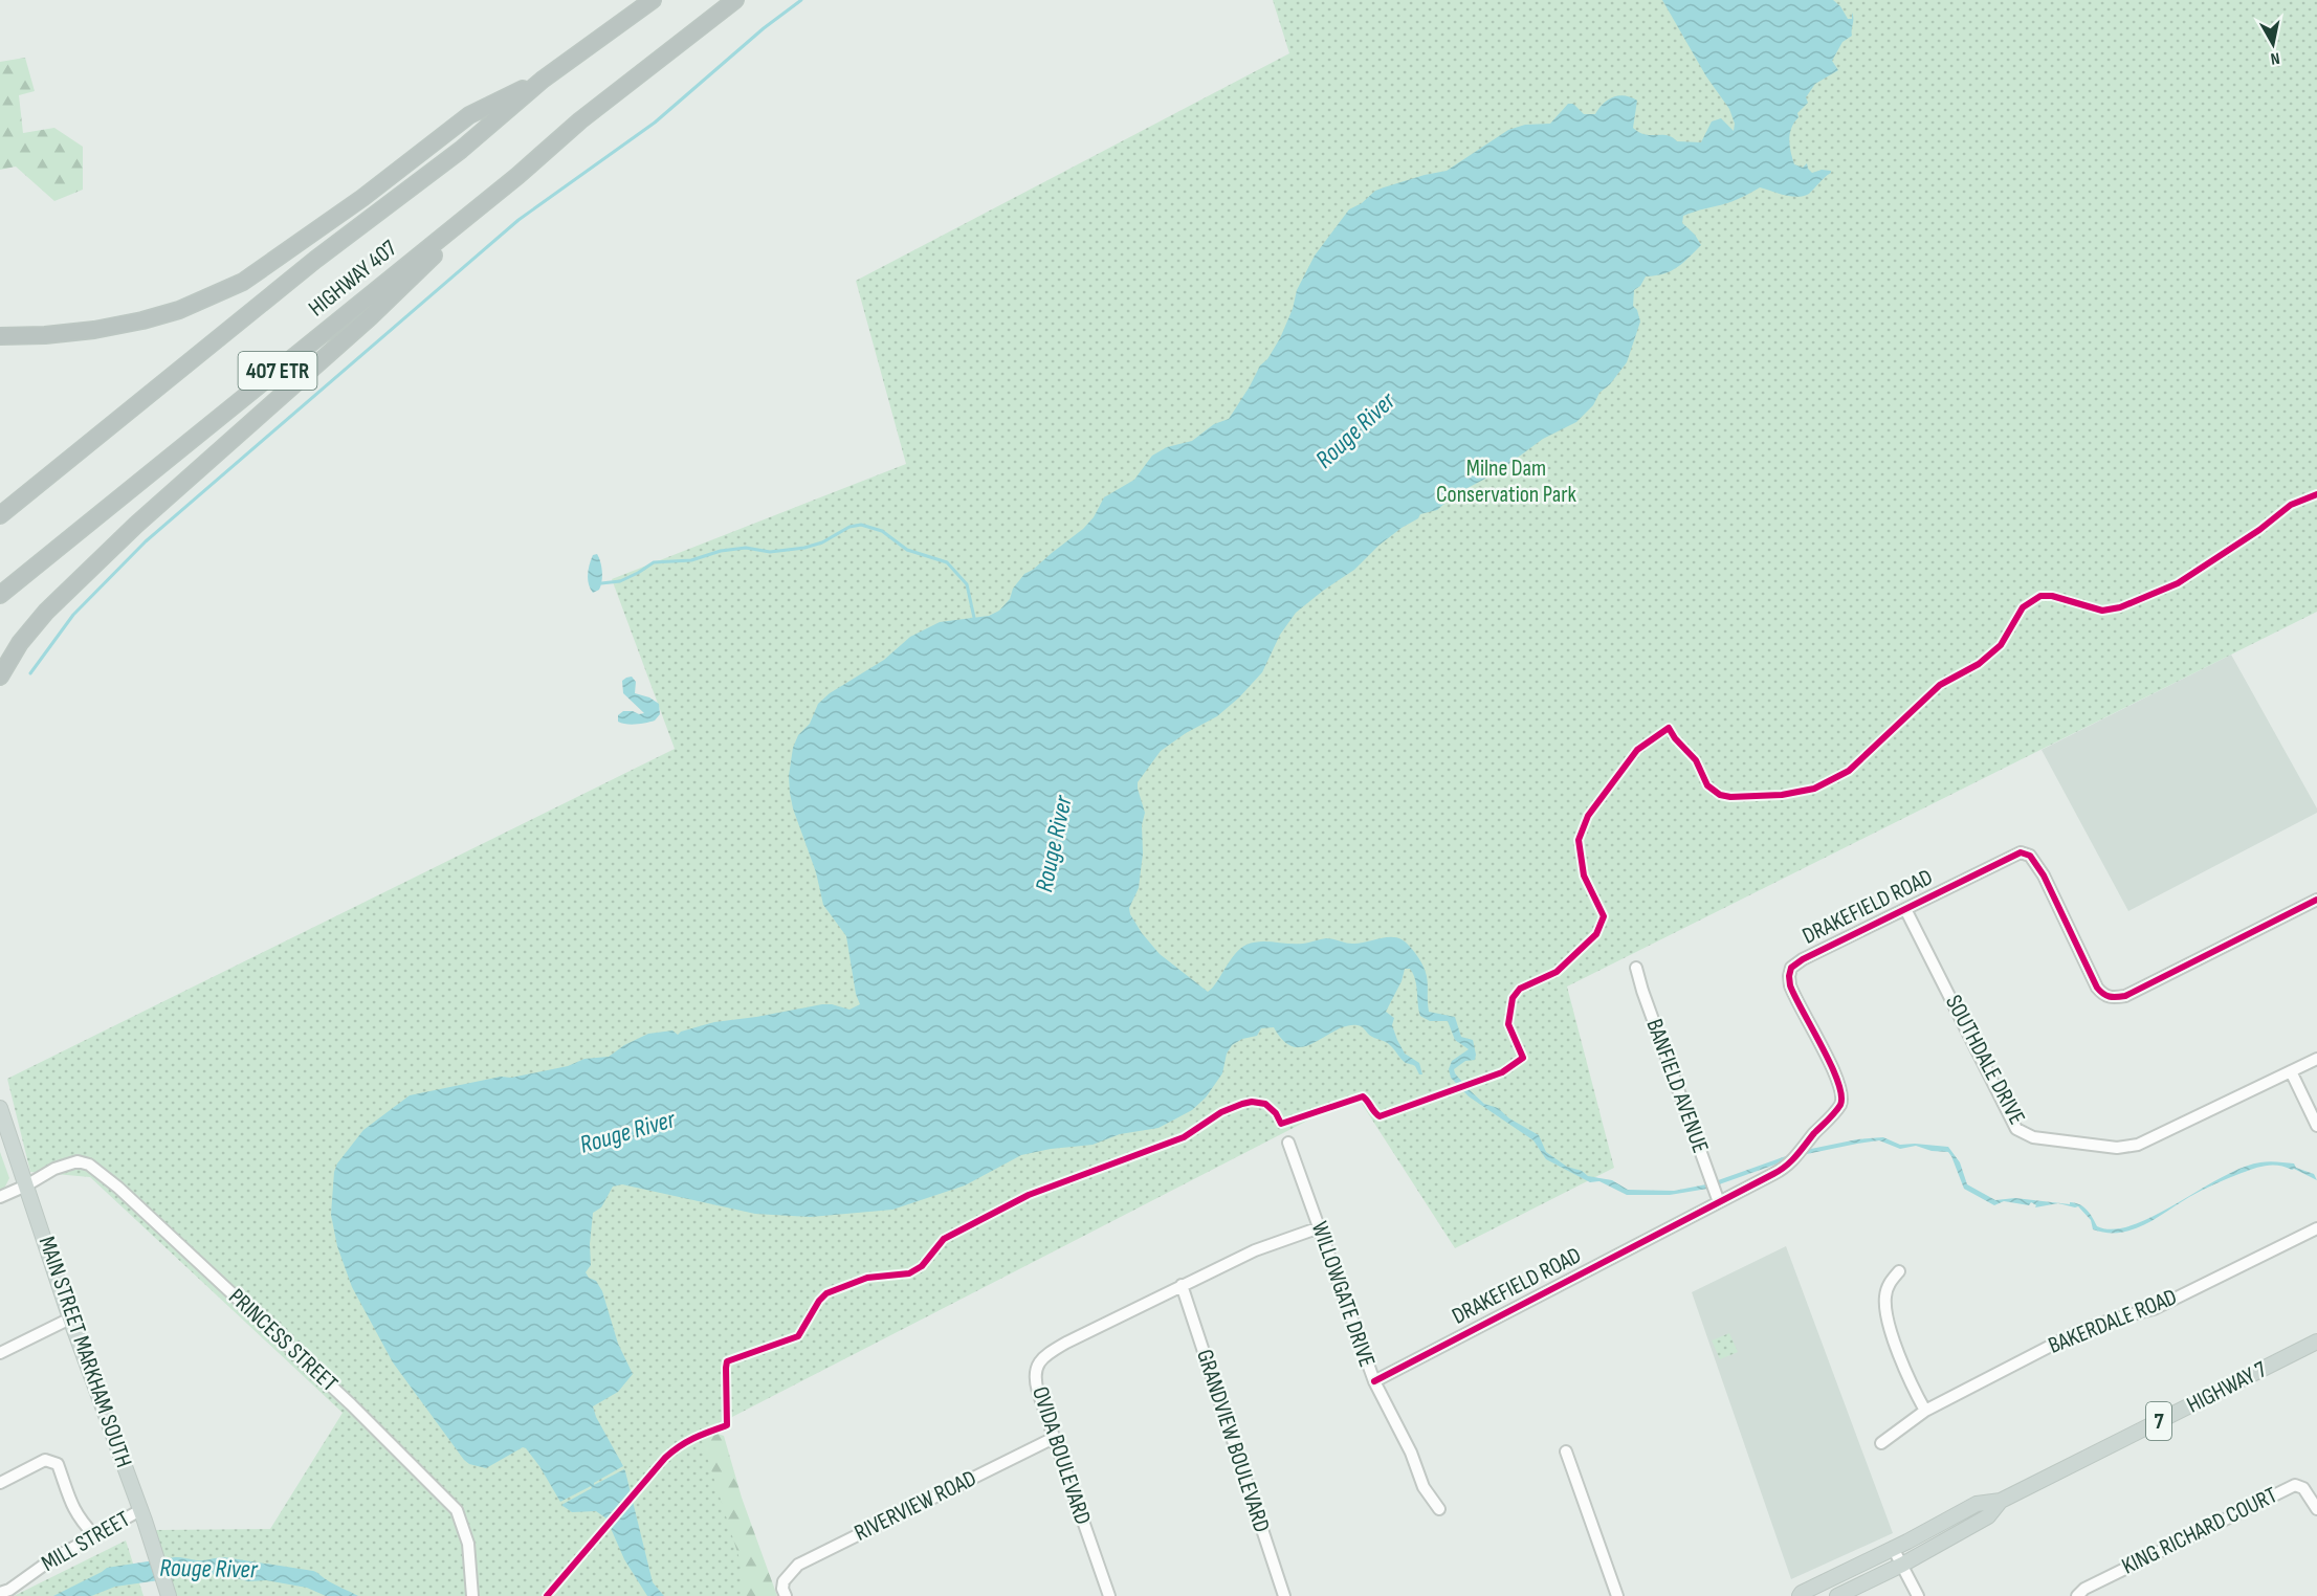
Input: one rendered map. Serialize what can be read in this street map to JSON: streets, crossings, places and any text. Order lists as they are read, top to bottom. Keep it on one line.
{"streets":{"highway":["HIGHWAY 407","407 ETR"],"main road":["MAIN STREET MARKHAM SOUTH","HIGHWAY 7","7"],"street":["DRAKEFIELD ROAD","SOUTHDALE DRIVE","BANFIELD AVENUE","WILLOWGATE DRIVE","BAKERDALE ROAD","PRINCESS STREET","GRANDVIEW BOULEVARD","OVIDA BOULEVARD","RIVERVIEW ROAD","KING RICHARD COURT","MILL STREET"]},"crossings":[["DRAKEFIELD ROAD","SOUTHDALE DRIVE"],["DRAKEFIELD ROAD","BANFIELD AVENUE"],["DRAKEFIELD ROAD","WILLOWGATE DRIVE"],["WILLOWGATE DRIVE","OVIDA BOULEVARD"],["PRINCESS STREET","MAIN STREET MARKHAM SOUTH"],["MAIN STREET MARKHAM SOUTH","MILL STREET"],["GRANDVIEW BOULEVARD","OVIDA BOULEVARD"],["OVIDA BOULEVARD","RIVERVIEW ROAD"]],"water":["Rouge River"],"parks":["Milne Dam Conservation Park"],"north":"bottom"}
